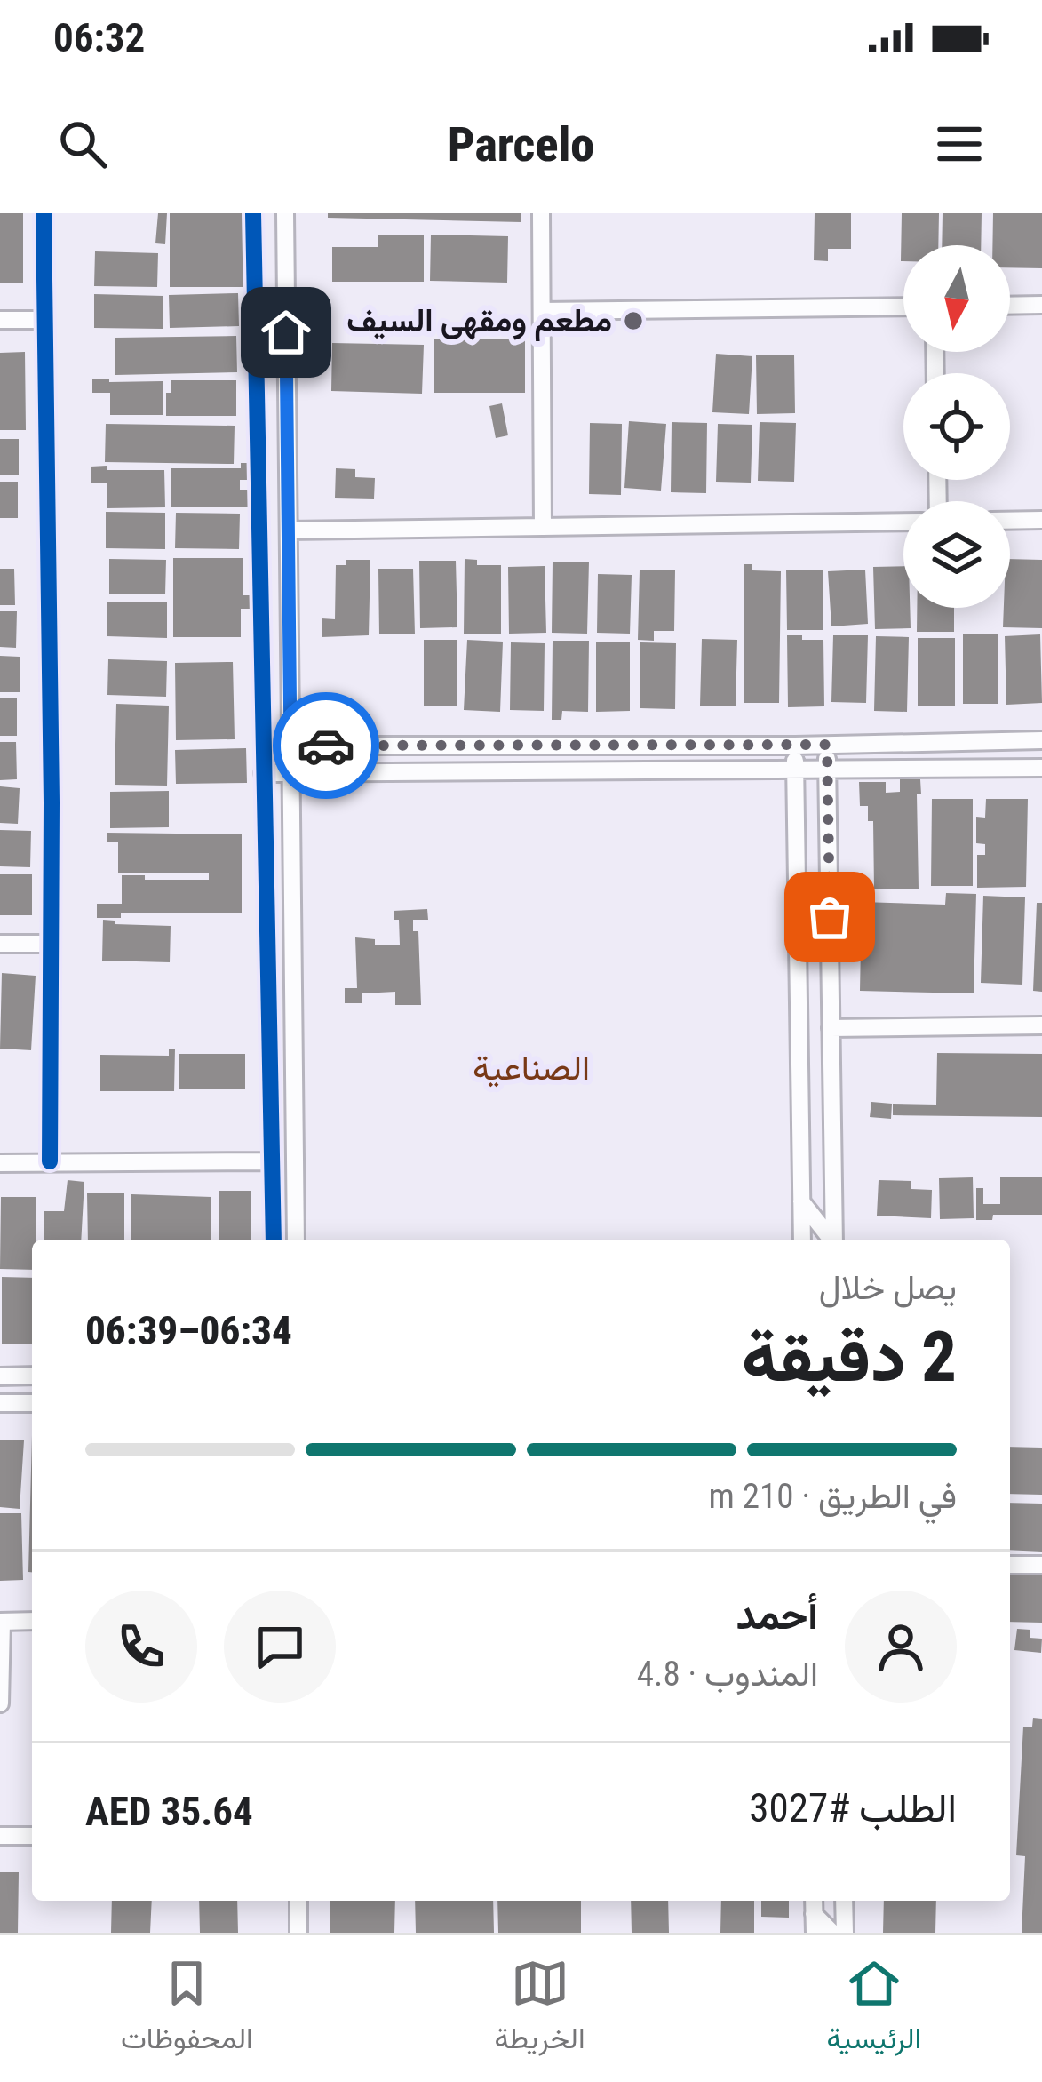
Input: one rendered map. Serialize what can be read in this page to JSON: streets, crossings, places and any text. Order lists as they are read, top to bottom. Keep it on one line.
{"districts":["الصناعية"],"places":["مطعم ومقهى السيف"],"north":"bottom","page":{"status":"06:32","header":"Parcelo","heading":["2 دقيقة","يصل خلال","06:34–06:39"],"panel":["أحمد","المندوب · 4.8","الطلب #3027","AED 35.64"],"bar":"في الطريق · 210 m","tabs":["الرئيسية","الخريطة","المحفوظات"]}}
